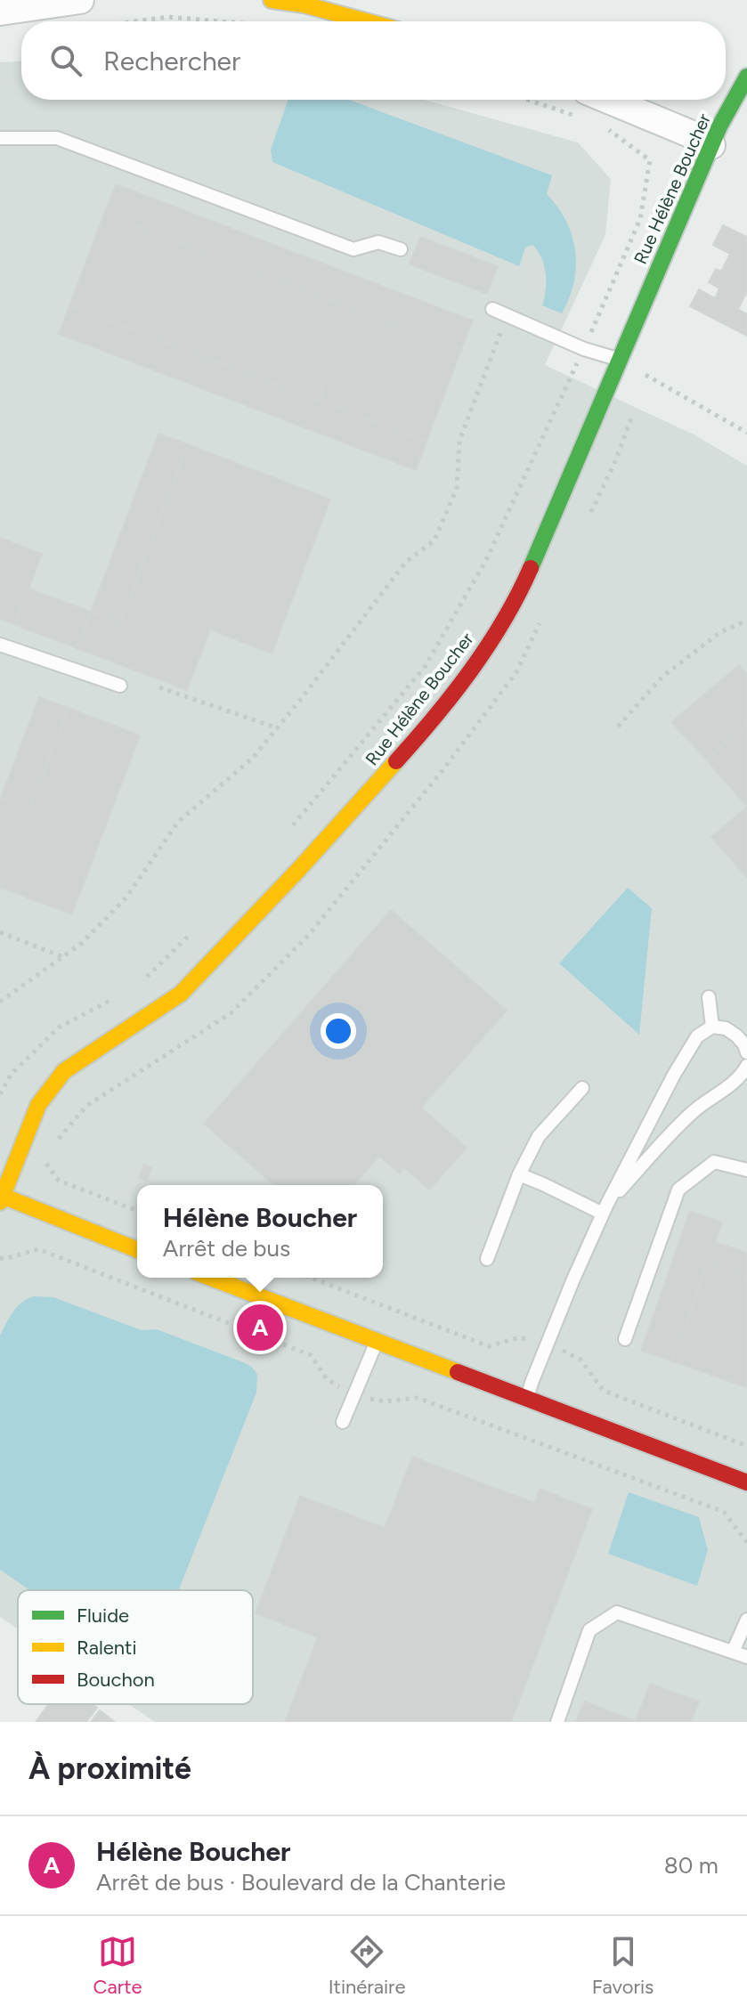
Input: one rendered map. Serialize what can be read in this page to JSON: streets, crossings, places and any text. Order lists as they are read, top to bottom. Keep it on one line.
{"streets":{"street":["Rue Hélène Boucher"]},"legend":["Fluide","Ralenti","Bouchon"],"page":{"search":"Rechercher","popup":["Hélène Boucher","Arrêt de bus"],"pins":"A","heading":"À proximité","list":[{"mark":"A","name":"Hélène Boucher","note":"Arrêt de bus · Boulevard de la Chanterie","value":"80 m"}],"nav":["Carte","Itinéraire","Favoris"]}}
